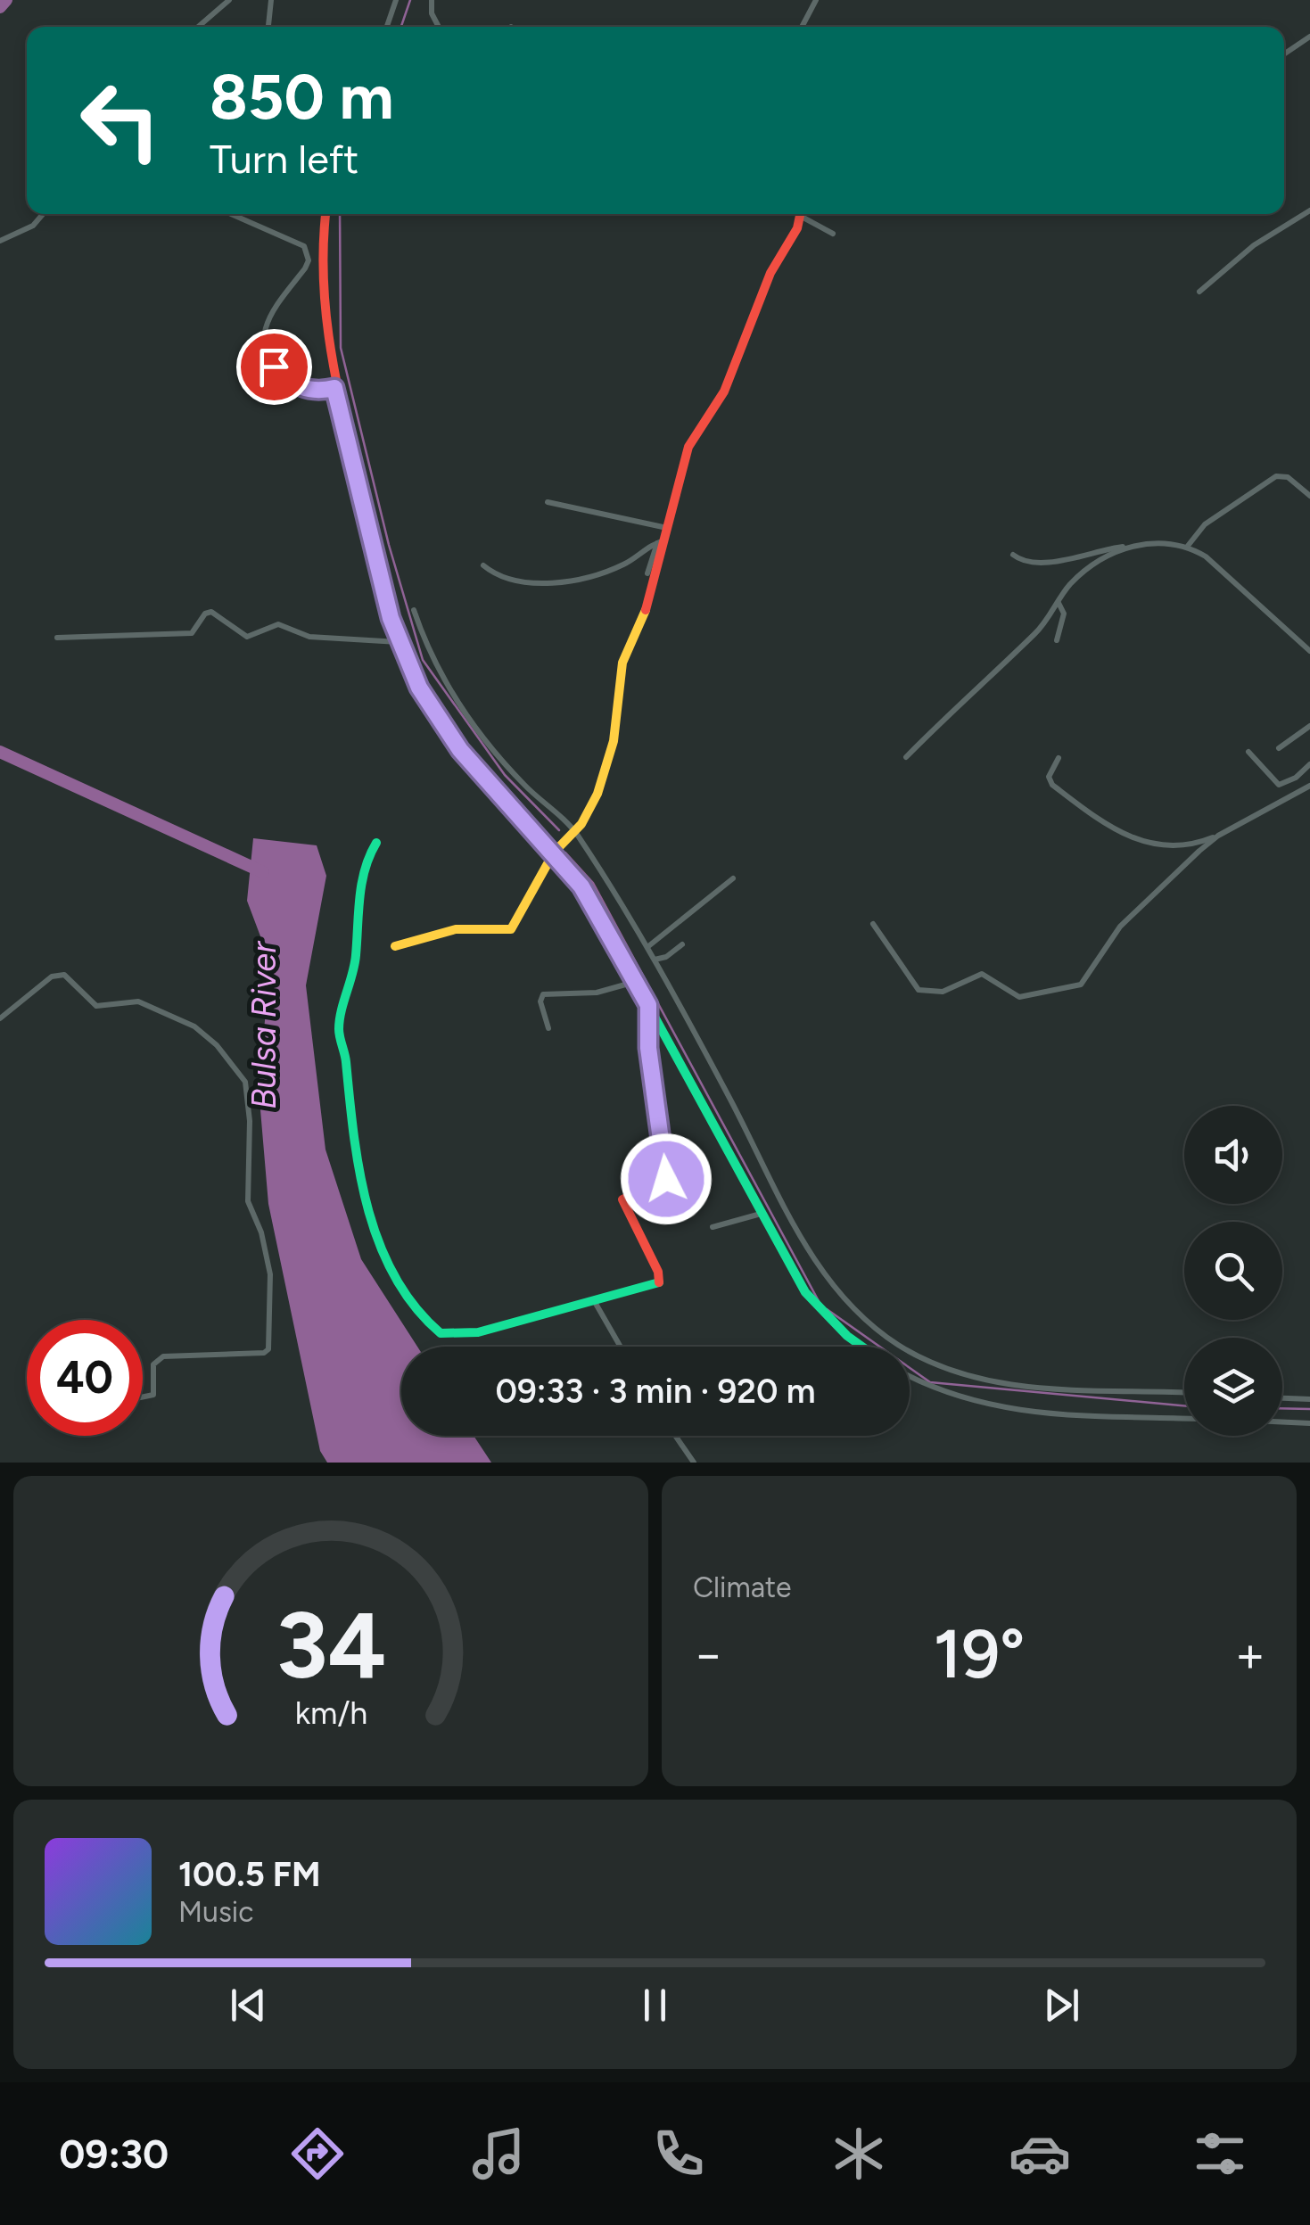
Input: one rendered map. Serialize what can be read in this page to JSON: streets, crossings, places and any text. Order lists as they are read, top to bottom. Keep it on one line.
{"water":["Bulsa River"],"page":{"turn":["850 m","Turn left"],"limit":"40","trip":"09:33 · 3 min · 920 m","tile":"Climate","heat":["−","19°","+"],"song":["100.5 FM","Music"],"tabs":"09:30","gauge":["34","km/h"]}}
